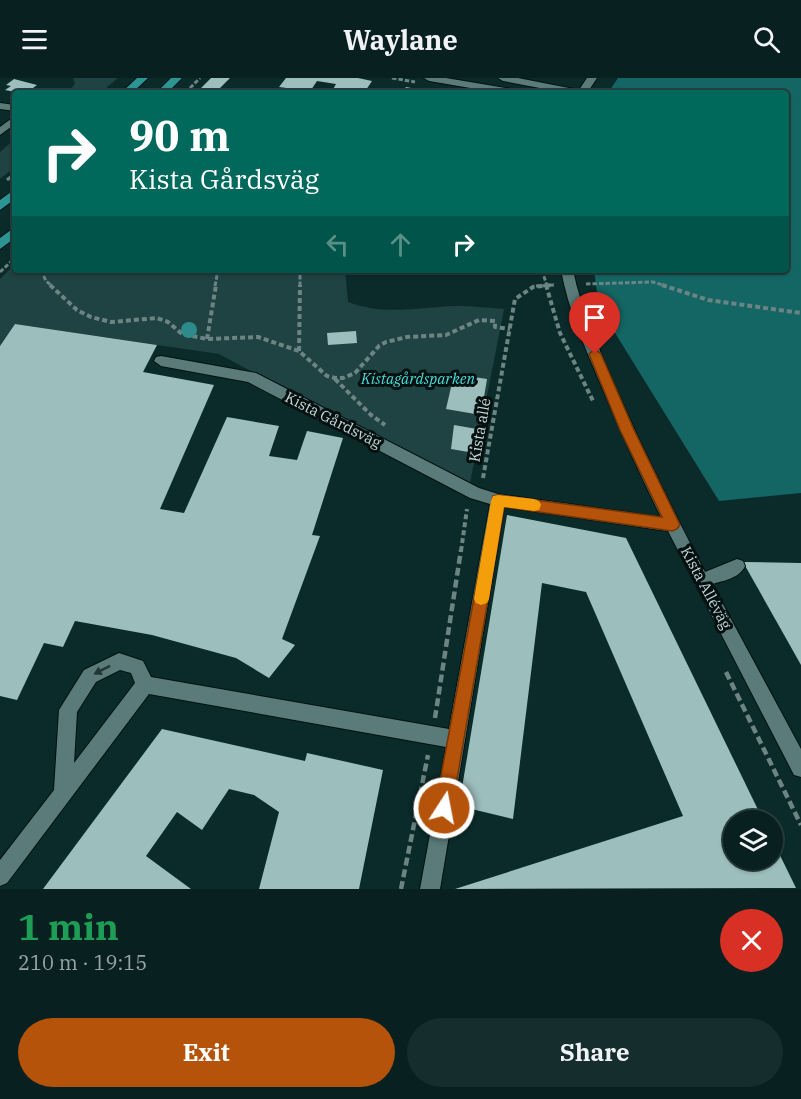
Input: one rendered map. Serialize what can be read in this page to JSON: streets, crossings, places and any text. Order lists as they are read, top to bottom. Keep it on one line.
{"streets":{"street":["Kista Gårdsväg","Kista Alléväg"],"path":["Kista allé"]},"crossings":[["Kista Gårdsväg","Kista allé"],["Kista Gårdsväg","Kista Alléväg"]],"parks":["Kistagårdsparken"],"page":{"header":"Waylane","turn":["90 m","Kista Gårdsväg"],"heading":["1 min","210 m · 19:15"],"buttons":["Exit","Share"]}}
